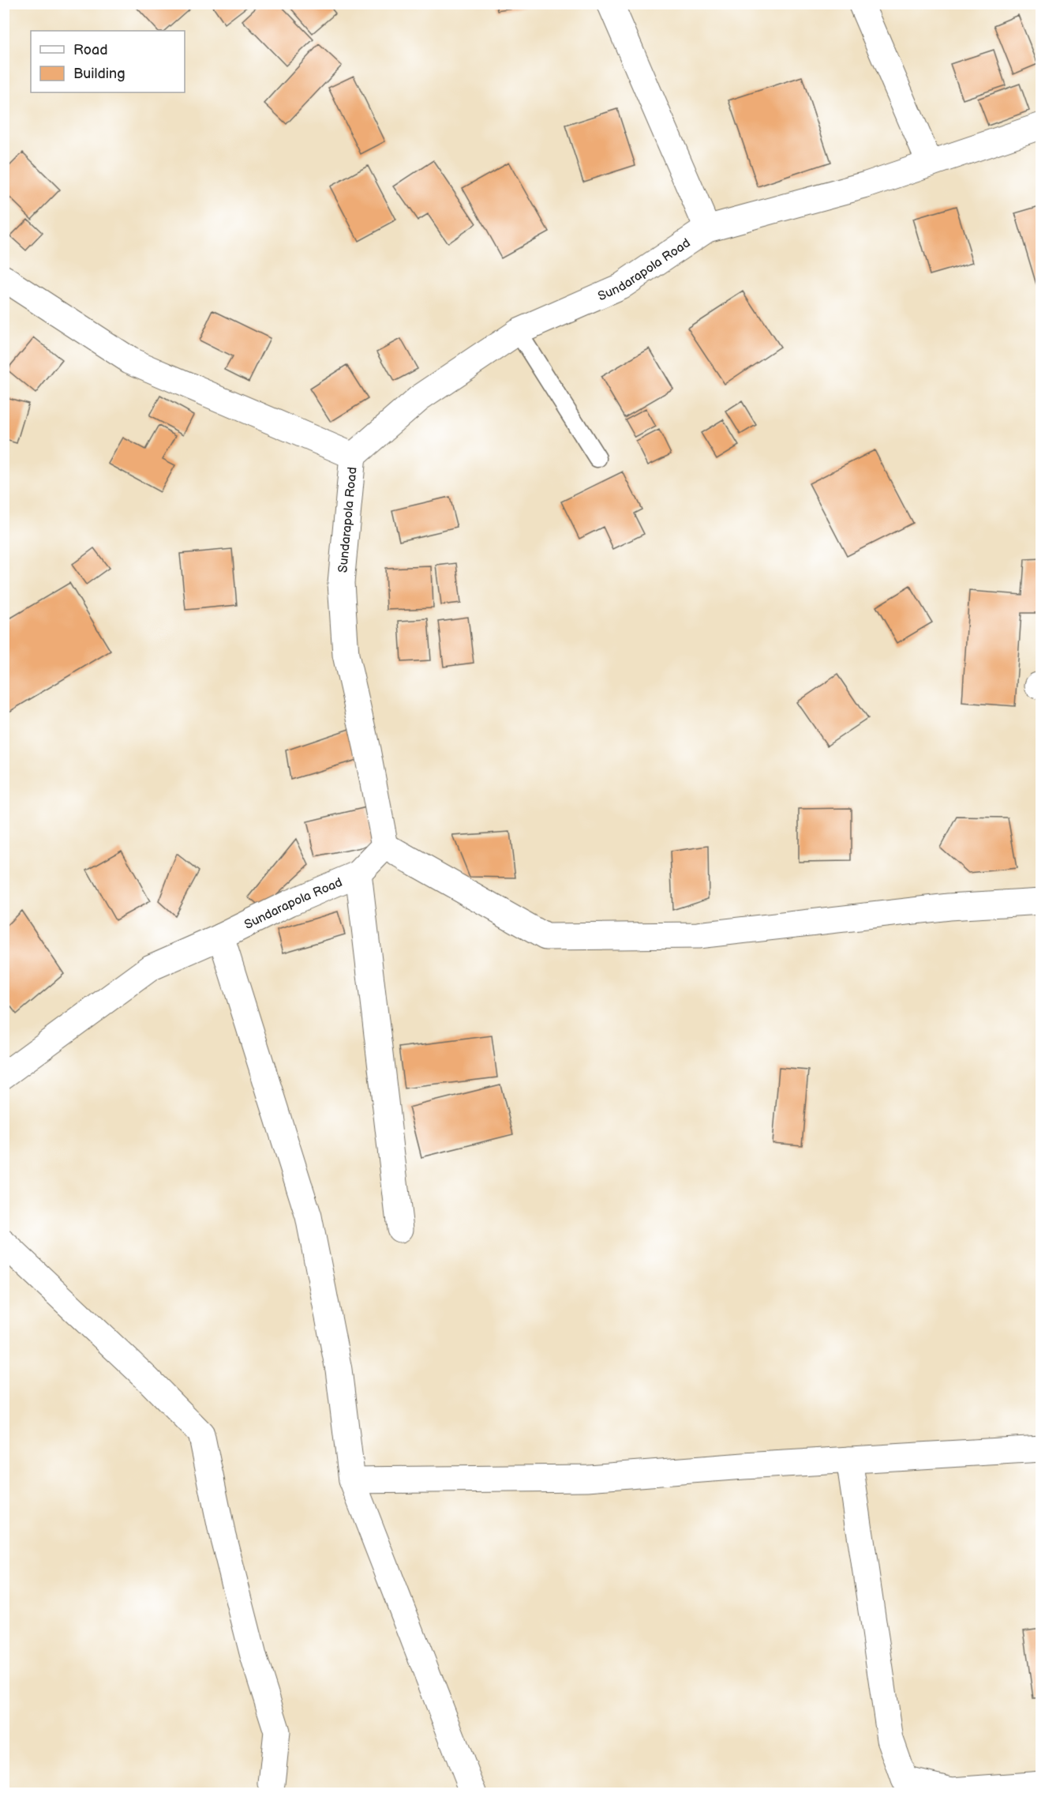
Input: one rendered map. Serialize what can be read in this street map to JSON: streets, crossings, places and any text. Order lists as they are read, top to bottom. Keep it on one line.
{"streets":{"street":["Sundarapola Road"]},"legend":["Road","Building"]}
